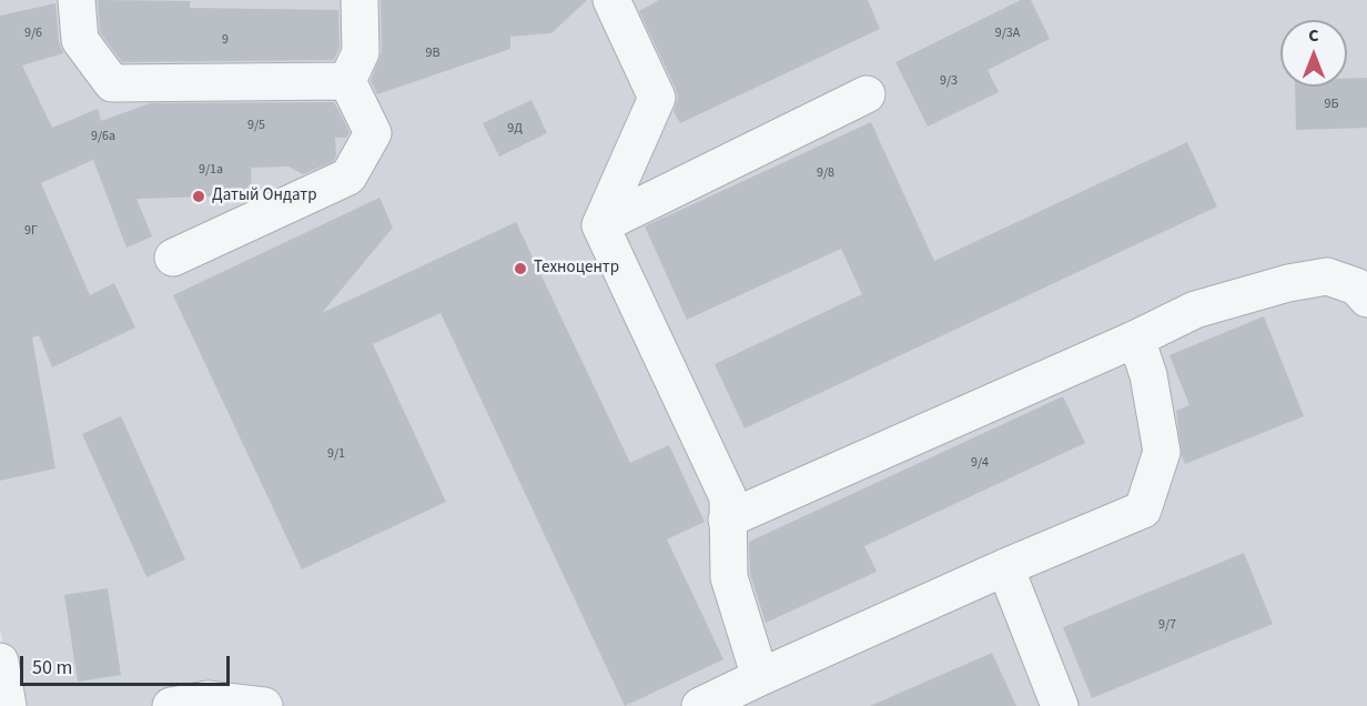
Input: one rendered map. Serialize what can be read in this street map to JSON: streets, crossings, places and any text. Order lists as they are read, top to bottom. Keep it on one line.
{"places":["Датый Ондатр","Техноцентр"],"house_numbers":["9/6","9/3А","9","9В","9/3","9Б","9/5","9Д","9/6а","9/1а","9/8","9Г","9/1","9/4","9/7"],"scale_bar":"50 m","north":"top"}
